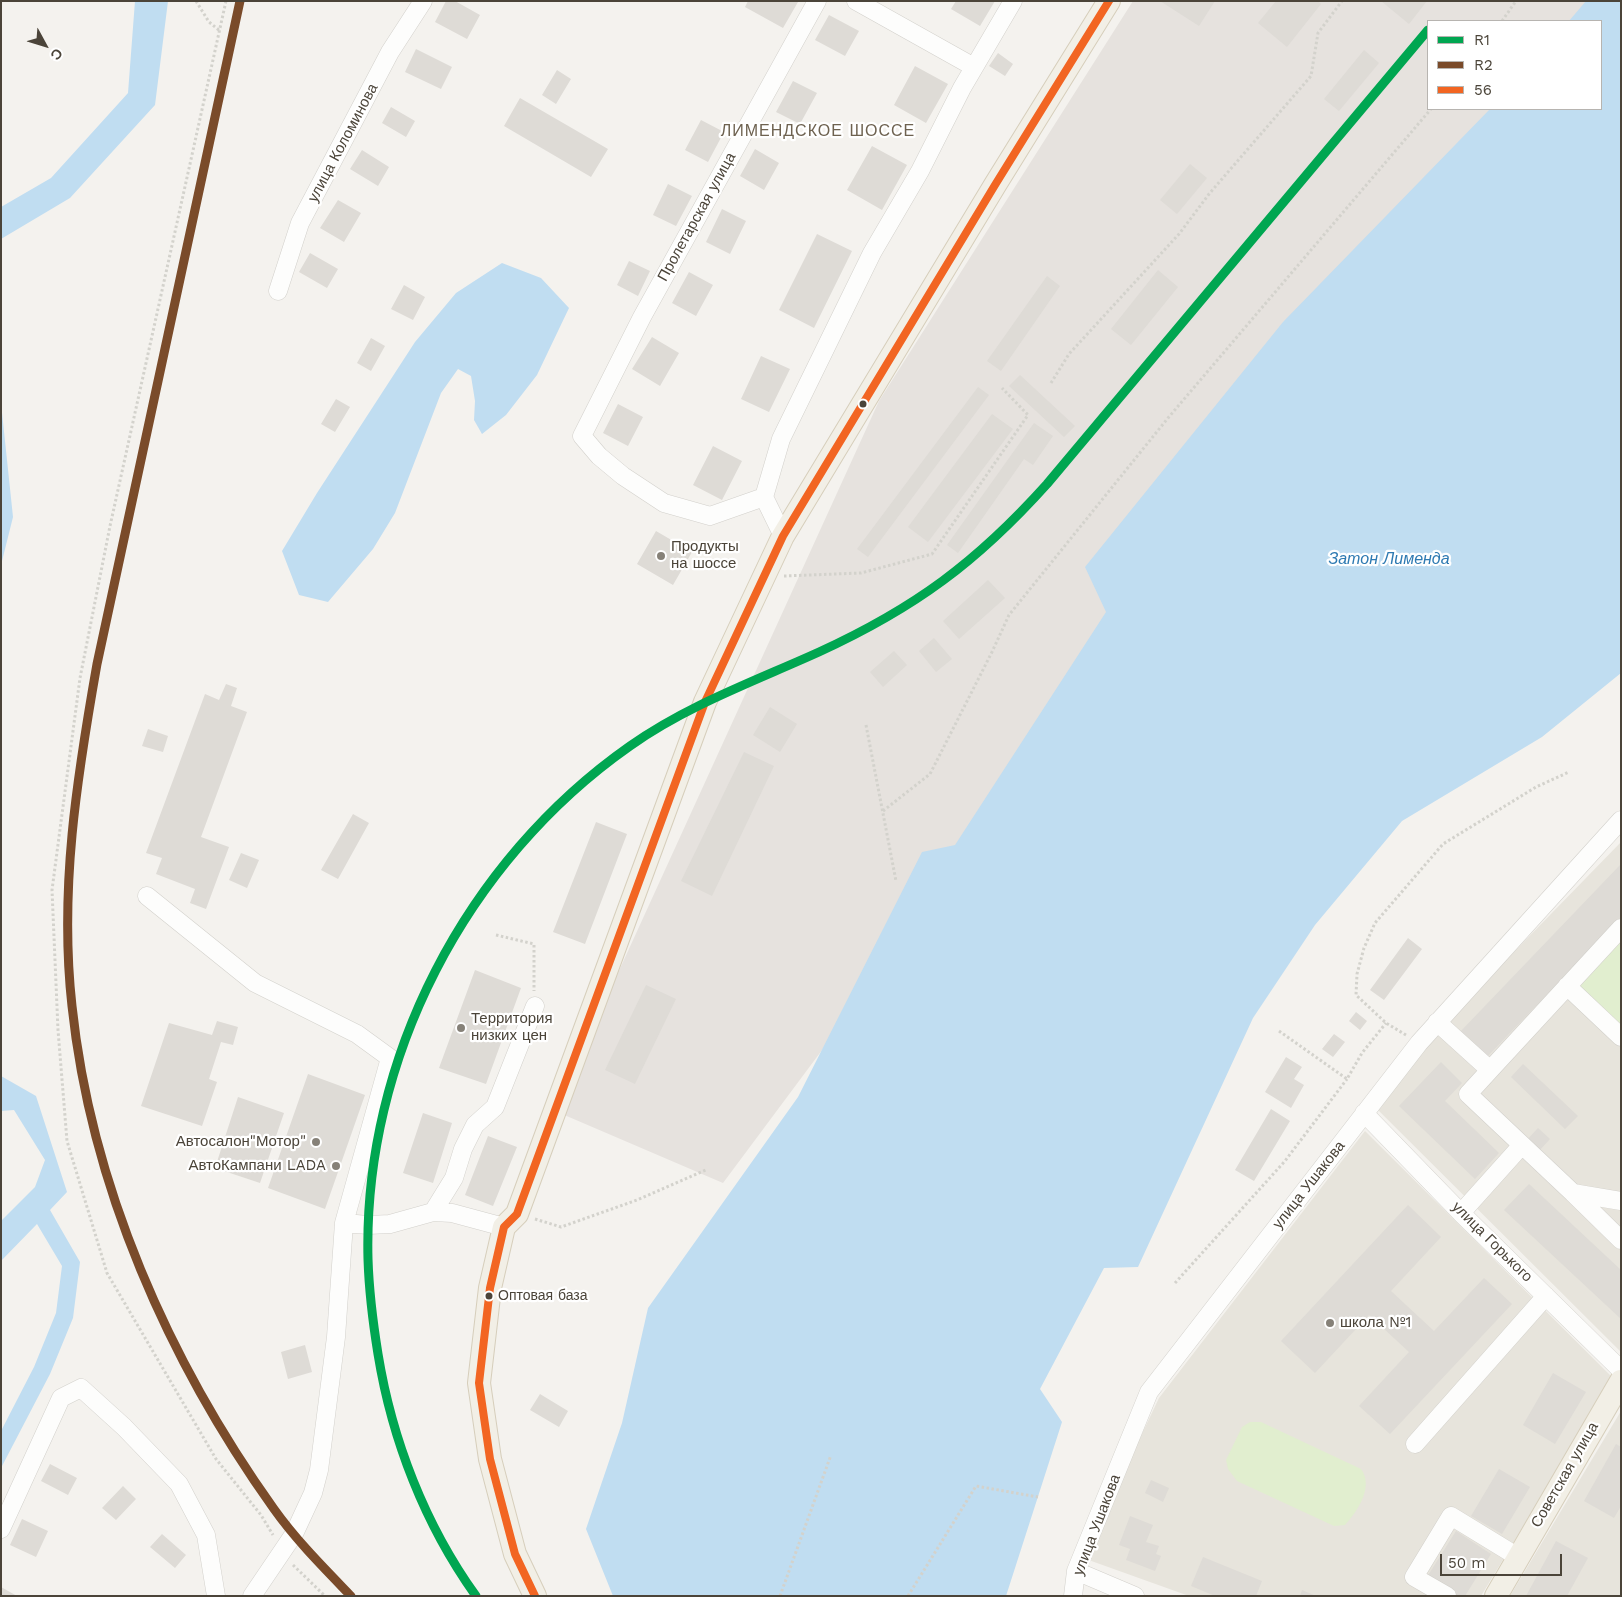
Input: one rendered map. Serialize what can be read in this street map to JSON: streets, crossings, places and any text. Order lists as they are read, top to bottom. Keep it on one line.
{"streets":{"main road":["Советская улица"],"street":["улица Коломинова","Пролетарская улица","улица Ушакова","улица Горького"]},"crossings":[["улица Ушакова","улица Горького"]],"districts":["ЛИМЕНДСКОЕ ШОССЕ"],"water":["Затон Лименда"],"places":["Продукты на шоссе","Территория низких цен","Автосалон\"Мотор\"","АвтоКампани LADA","Оптовая база","школа №1"],"lines":["transit line R2","transit line 56","transit line R1"],"legend":["R1","R2","56"],"scale_bar":"50 m","north":"bottom right"}
